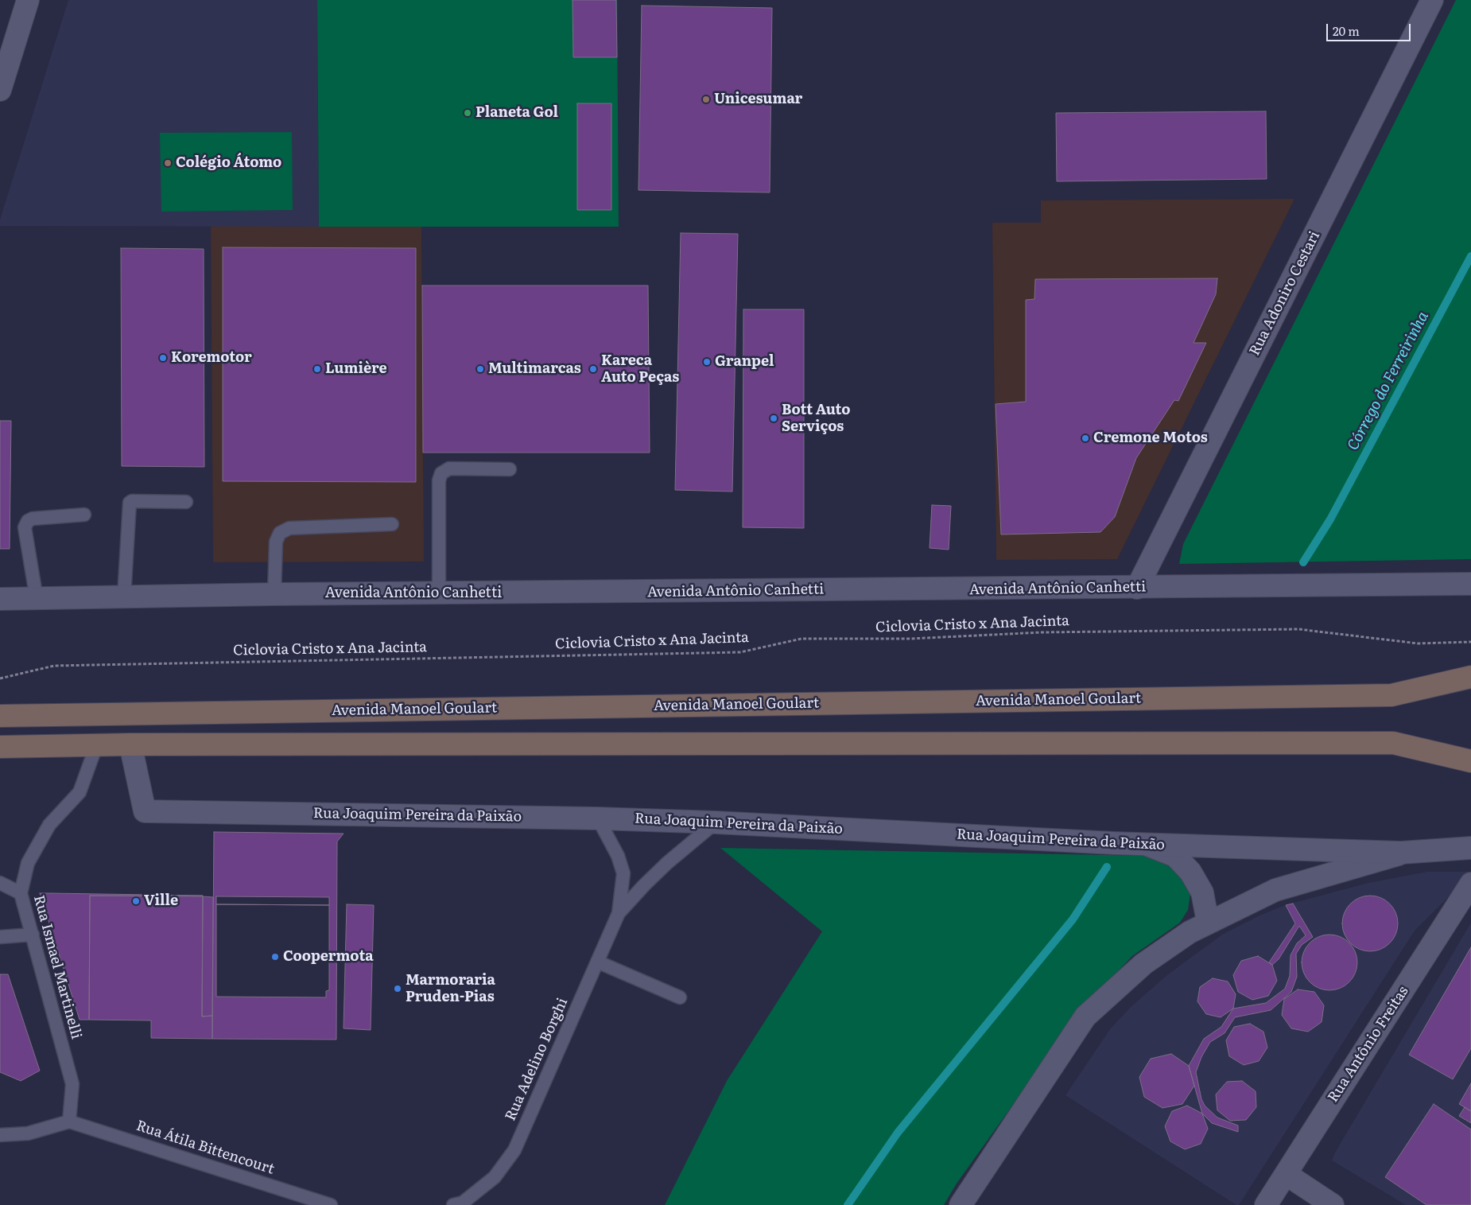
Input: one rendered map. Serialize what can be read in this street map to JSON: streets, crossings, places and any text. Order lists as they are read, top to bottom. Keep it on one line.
{"streets":{"main road":["Avenida Manoel Goulart"],"street":["Rua Adoniro Cestari","Avenida Antônio Canhetti","Rua Joaquim Pereira da Paixão","Rua Antônio Freitas"],"lane":["Rua Ismael Martinelli","Rua Adelino Borghi","Rua Átila Bittencourt"],"path":["Ciclovia Cristo x Ana Jacinta"]},"crossings":[["Rua Adoniro Cestari","Avenida Antônio Canhetti"],["Rua Ismael Martinelli","Rua Átila Bittencourt"]],"water":["Córrego do Ferreirinha"],"places":["Unicesumar","Planeta Gol","Colégio Átomo","Koremotor","Granpel","Lumière","Multimarcas","Kareca Auto Peças","Bott Auto Serviços","Cremone Motos","Ville","Coopermota","Marmoraria Pruden-Pias"],"scale_bar":"20 m"}
